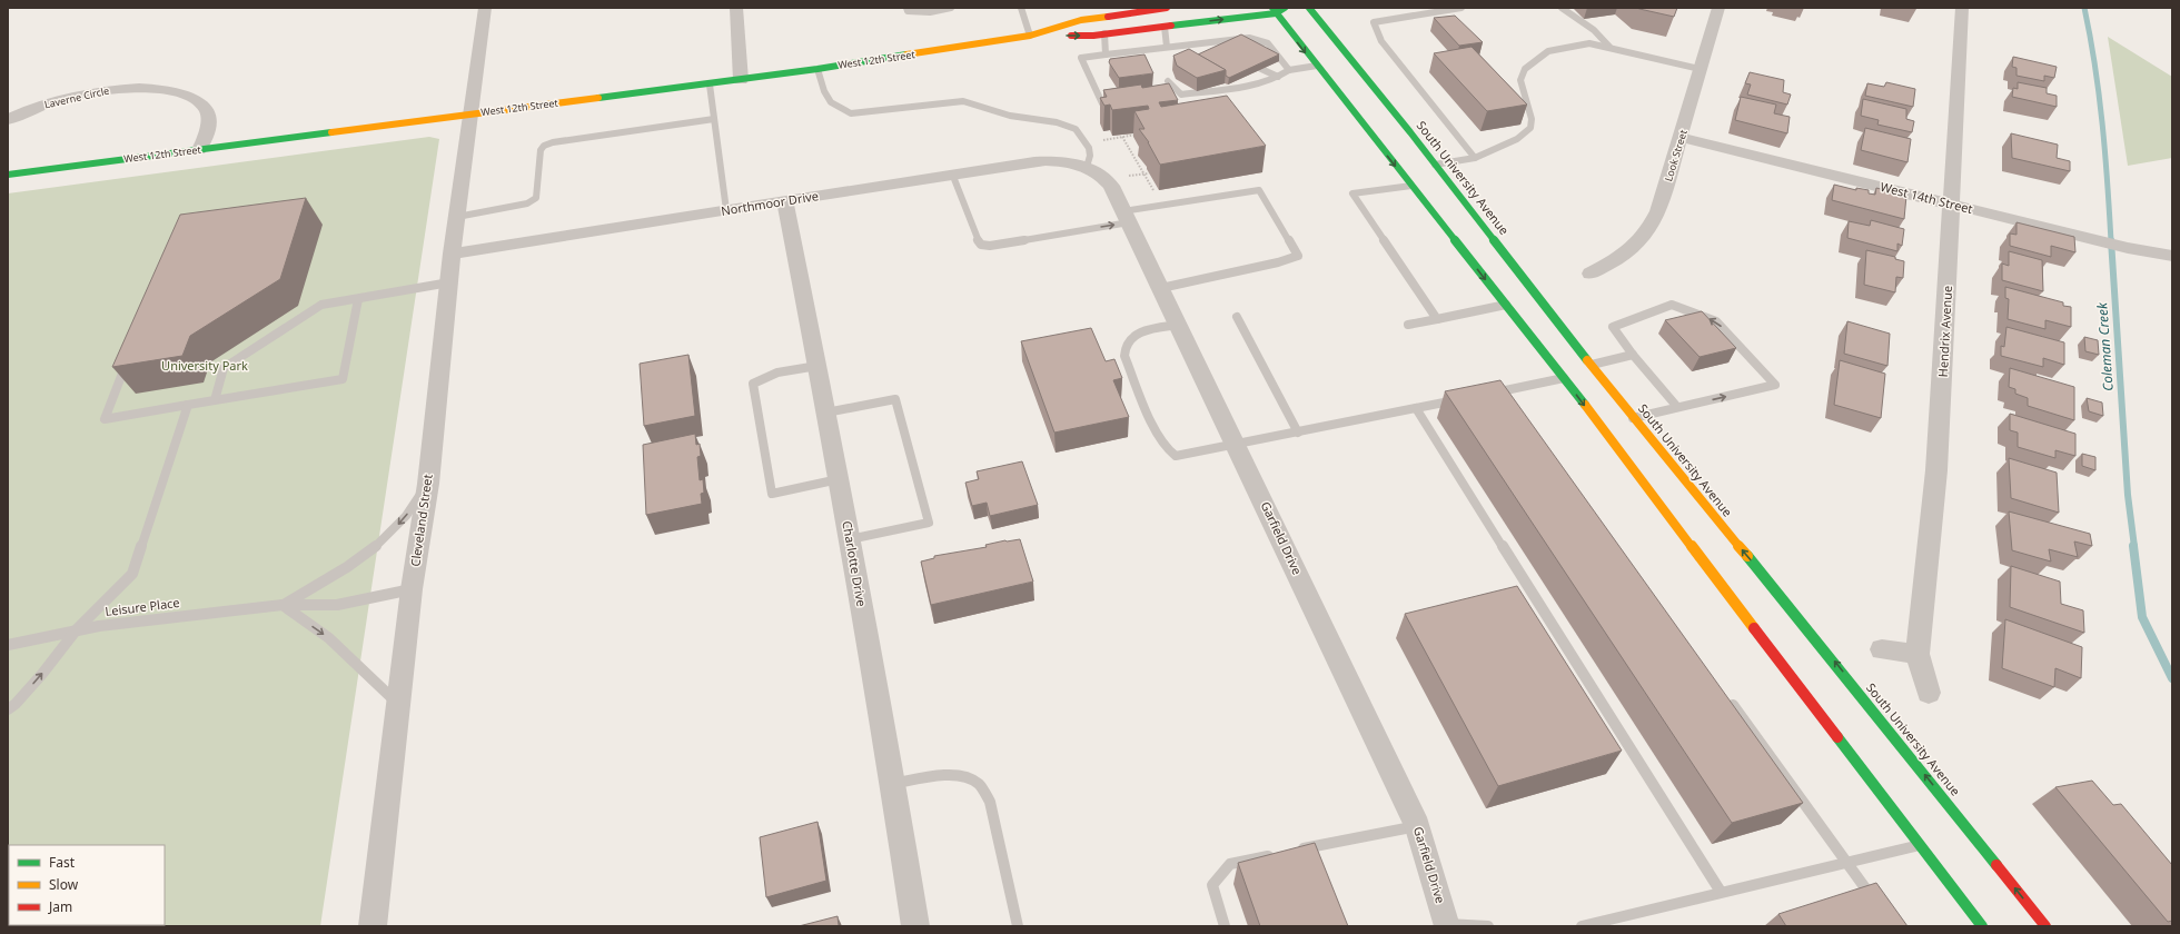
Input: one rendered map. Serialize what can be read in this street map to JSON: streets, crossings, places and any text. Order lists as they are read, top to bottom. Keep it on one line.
{"streets":{"main road":["West 12th Street","South University Avenue"],"street":["Laverne Circle","Look Street","West 14th Street","Northmoor Drive","Hendrix Avenue","Cleveland Street","Garfield Drive","Charlotte Drive"],"lane":["Leisure Place"]},"crossings":[["West 12th Street","Laverne Circle"],["West 12th Street","Cleveland Street"],["Look Street","West 14th Street"],["West 14th Street","Hendrix Avenue"],["Northmoor Drive","Cleveland Street"],["Northmoor Drive","Garfield Drive"],["Northmoor Drive","Charlotte Drive"],["Cleveland Street","Leisure Place"]],"water":["Coleman Creek"],"parks":["University Park"],"legend":["Fast","Slow","Jam"]}
